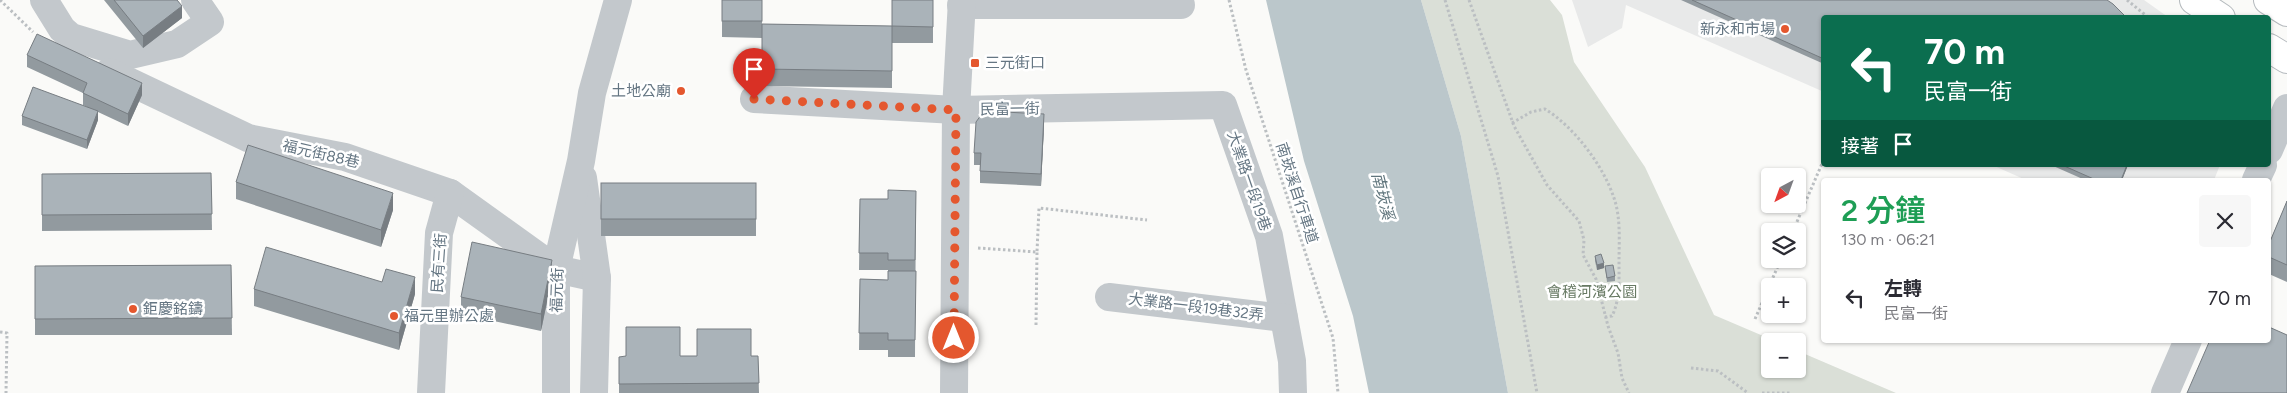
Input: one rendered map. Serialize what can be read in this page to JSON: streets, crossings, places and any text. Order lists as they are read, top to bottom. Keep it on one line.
{"streets":{"street":["民富一街","福元街88巷","大業路一段19巷","民有三街","福元街","大業路一段19巷32弄"],"path":["南崁溪自行車道"]},"crossings":[["民富一街","大業路一段19巷"],["福元街88巷","民有三街"],["福元街88巷","福元街"],["大業路一段19巷","大業路一段19巷32弄"]],"water":["南崁溪"],"parks":["會稽河濱公園"],"places":{"other":["新永和市場","土地公廟","鉅慶銘鑄","福元里辦公處"],"transit":["三元街口"]},"north":"bottom left","page":{"turn":["70 m","民富一街"],"then":"接著","map_buttons":["+","−"],"heading":["2 分鐘","130 m · 06:21"],"list":[{"name":"左轉","note":"民富一街","value":"70 m"}]}}
